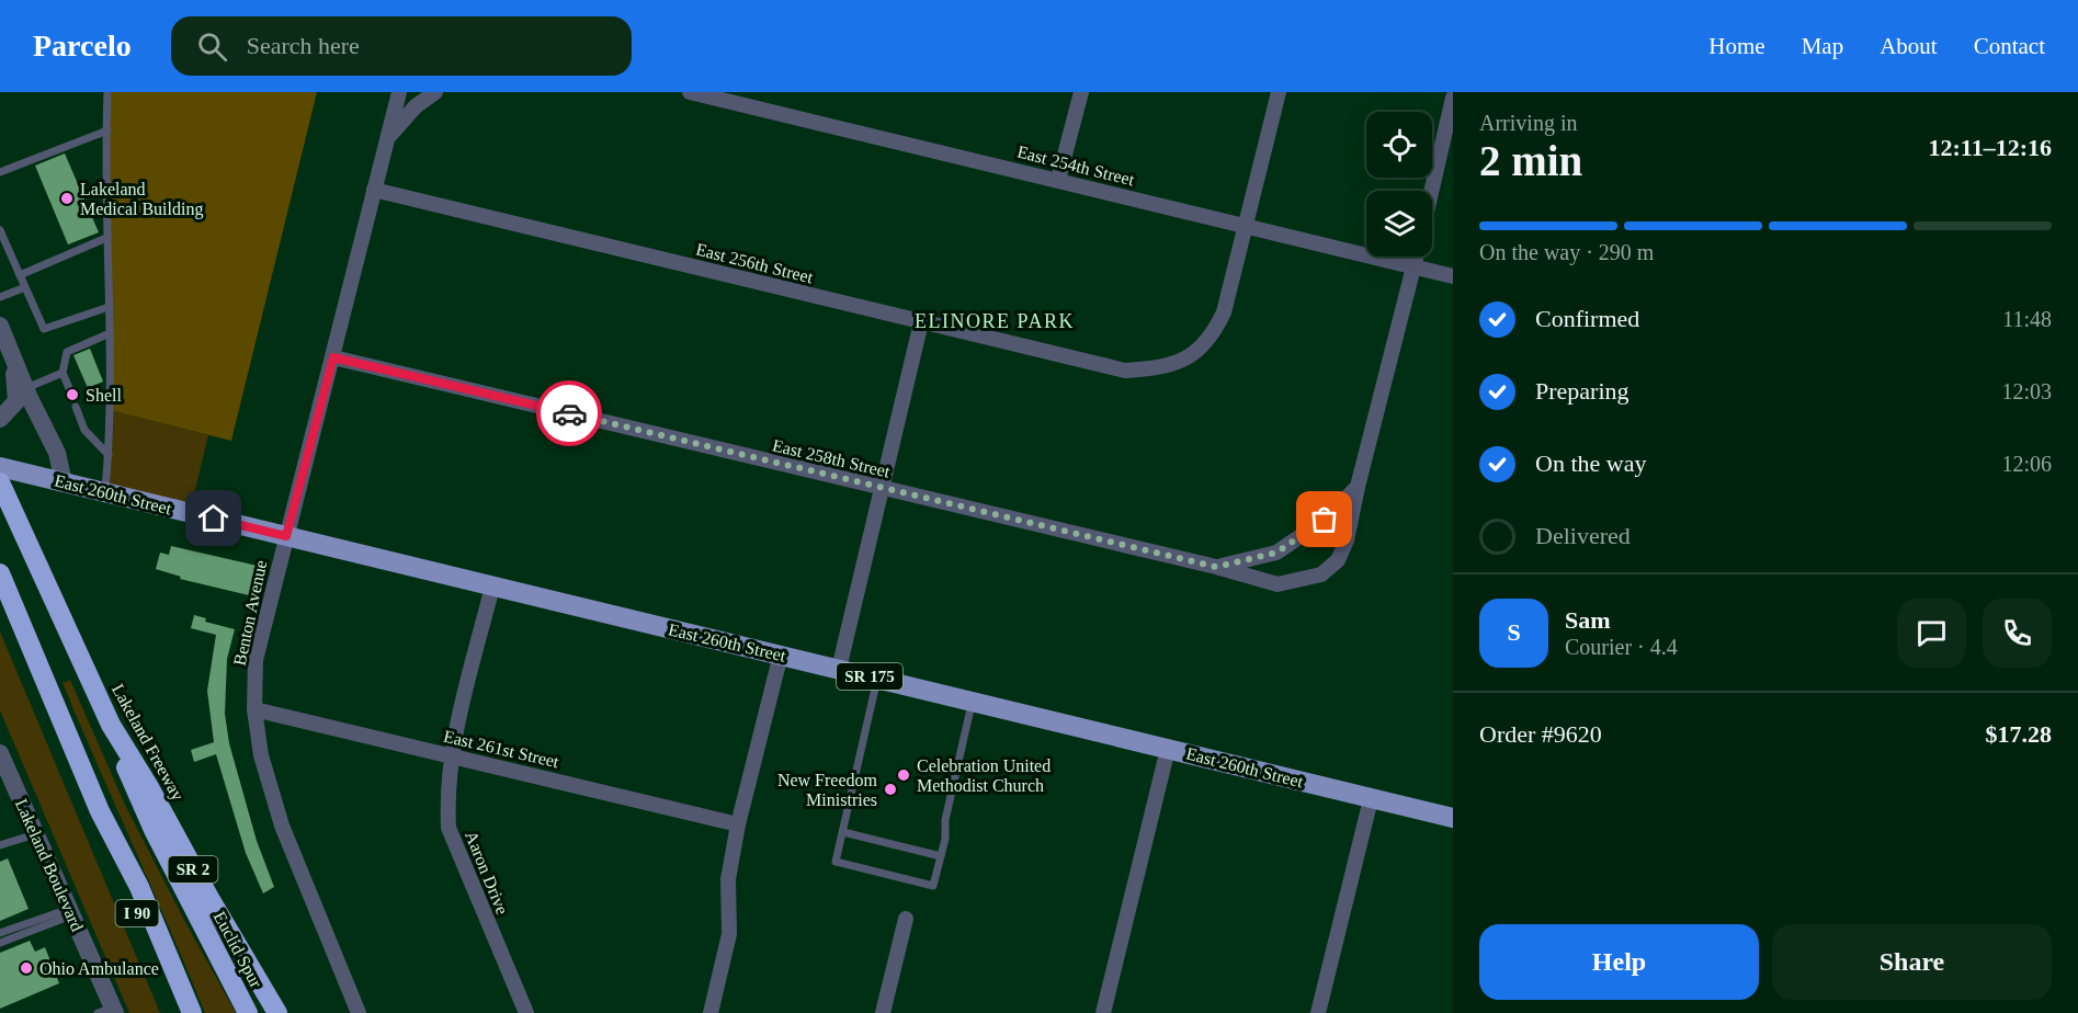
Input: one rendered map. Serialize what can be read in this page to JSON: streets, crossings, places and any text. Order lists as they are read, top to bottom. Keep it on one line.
{"streets":{"highway":["Lakeland Freeway","SR 2","I 90","Euclid Spur"],"main road":["East 260th Street","SR 175"],"street":["East 254th Street","East 256th Street","East 258th Street","Benton Avenue","East 261st Street","Lakeland Boulevard","Aaron Drive"]},"crossings":[["East 254th Street","East 256th Street"],["East 256th Street","Benton Avenue"],["East 258th Street","Benton Avenue"],["East 260th Street","Benton Avenue"],["East 260th Street","Aaron Drive"],["Benton Avenue","East 261st Street"],["Lakeland Freeway","Euclid Spur"],["East 261st Street","Aaron Drive"]],"districts":["ELINORE PARK"],"places":["Lakeland Medical Building","Shell","Celebration United Methodist Church","New Freedom Ministries","Ohio Ambulance"],"page":{"header":"Parcelo","search":"Search here","nav":["Home","Map","About","Contact"],"heading":["2 min","Arriving in","12:11–12:16"],"panel":["Sam","Courier · 4.4","Order #9620","$17.28"],"bar":"On the way · 290 m","list":[["Confirmed","11:48"],["Preparing","12:03"],["On the way","12:06"],"Delivered"],"round":"S","buttons":["Help","Share"]}}
